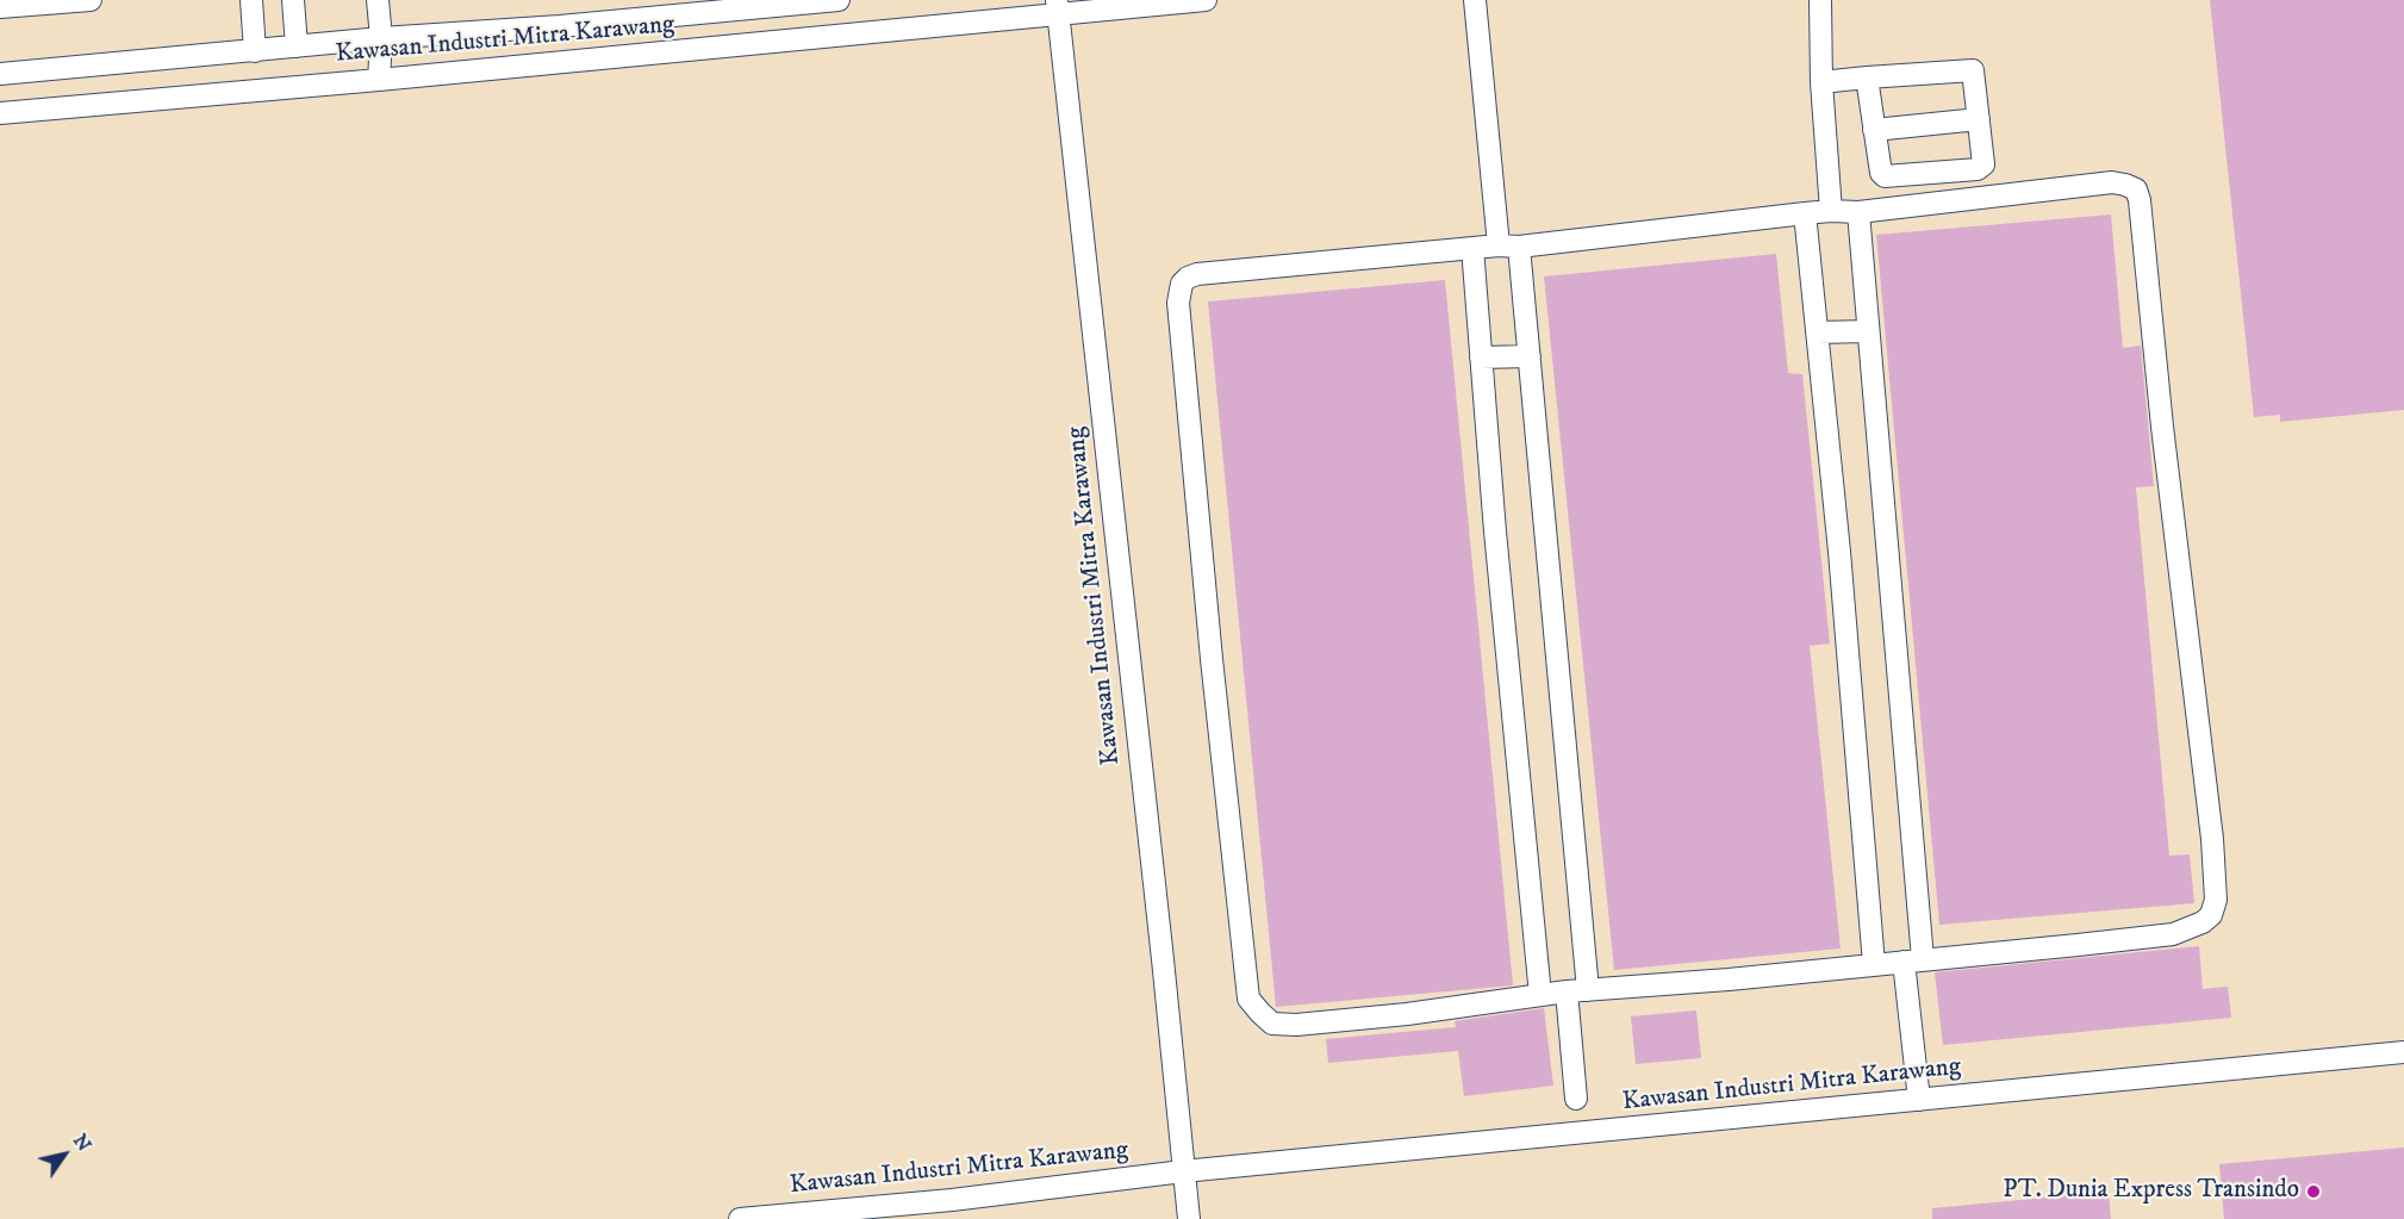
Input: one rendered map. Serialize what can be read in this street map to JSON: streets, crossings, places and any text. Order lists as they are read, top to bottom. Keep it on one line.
{"streets":{"street":["Kawasan Industri Mitra Karawang"]},"places":["PT. Dunia Express Transindo"],"north":"top right"}
